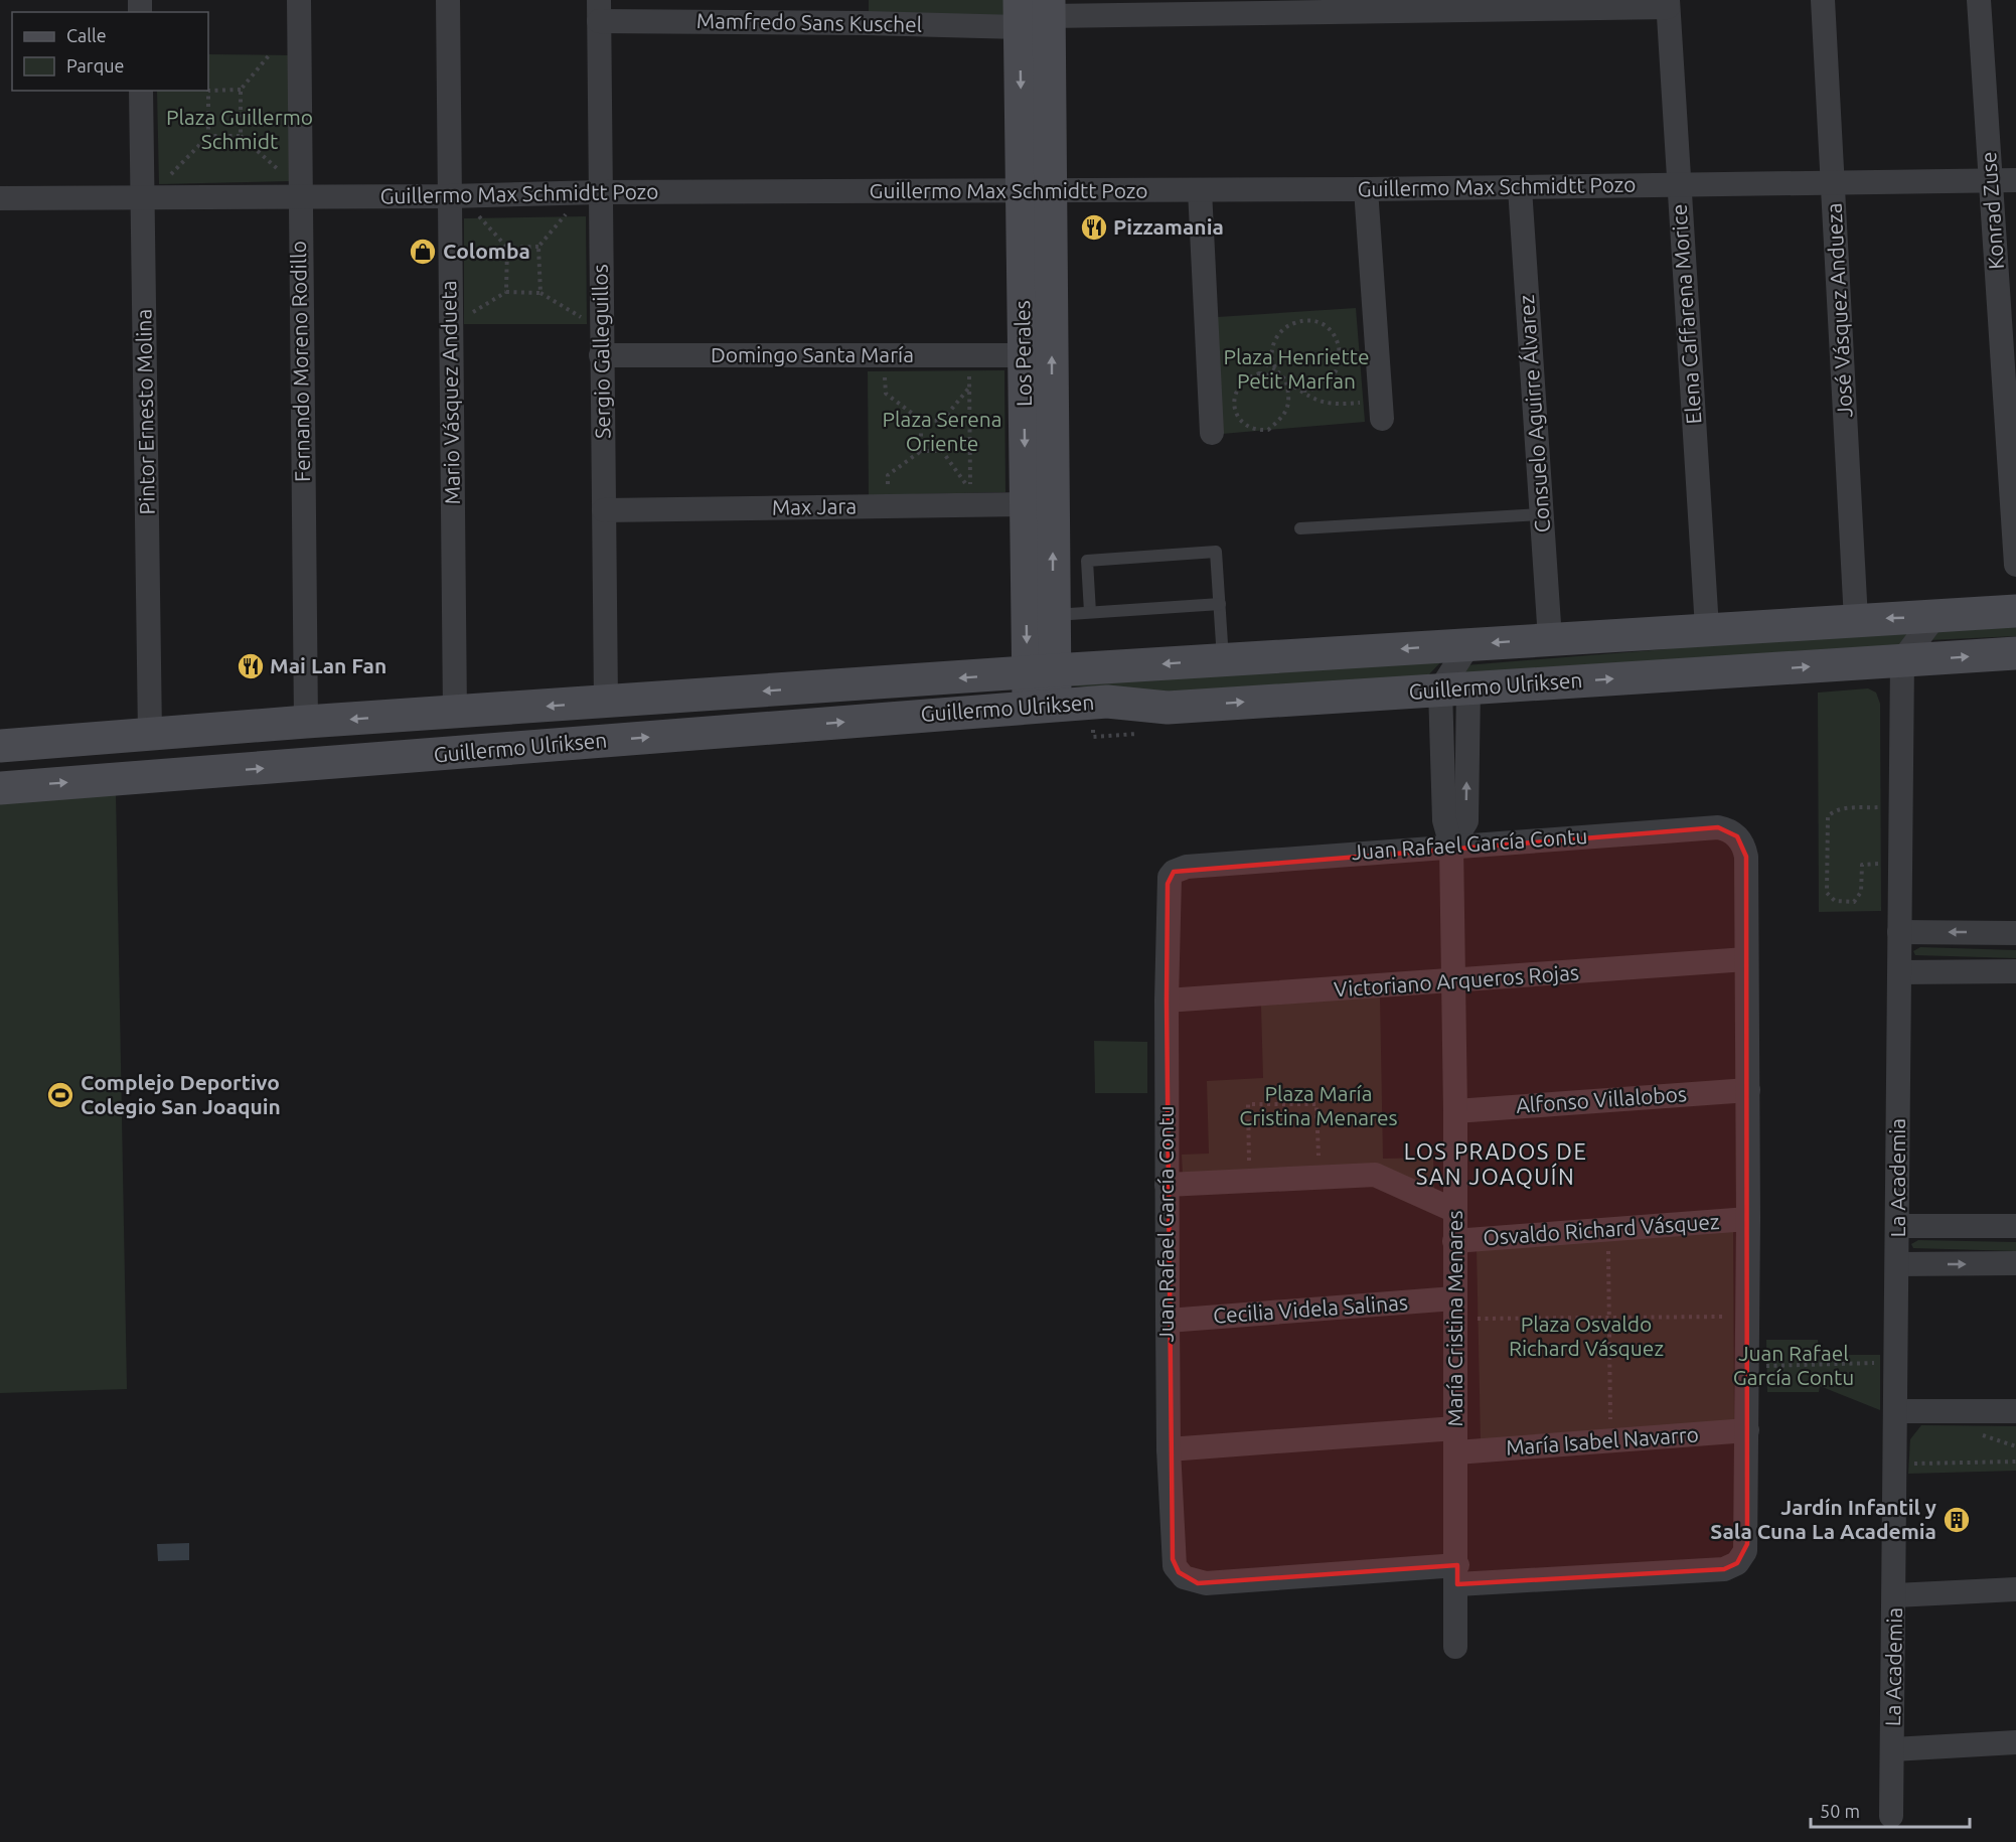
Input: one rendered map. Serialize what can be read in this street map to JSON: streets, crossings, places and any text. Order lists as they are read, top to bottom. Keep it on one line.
{"streets":{"main road":["Los Perales","Guillermo Ulriksen"],"street":["Mamfredo Sans Kuschel","Guillermo Max Schmidtt Pozo","Konrad Zuse","José Vásquez Andueza","Elena Caffarena Morice","Sergio Galleguillos","Domingo Santa María","Fernando Moreno Rodillo","Mario Vásquez Andueta","Pintor Ernesto Molina","Consuelo Aguirre Álvarez","Max Jara","Juan Rafael García Contu","Victoriano Arqueros Rojas","Alfonso Villalobos","La Academia","Osvaldo Richard Vásquez","Cecilia Videla Salinas","María Cristina Menares","María Isabel Navarro"]},"crossings":[["Mamfredo Sans Kuschel","Elena Caffarena Morice"],["Mamfredo Sans Kuschel","Sergio Galleguillos"],["Mamfredo Sans Kuschel","Los Perales"],["Guillermo Max Schmidtt Pozo","Konrad Zuse"],["Guillermo Max Schmidtt Pozo","José Vásquez Andueza"],["Guillermo Max Schmidtt Pozo","Elena Caffarena Morice"],["Guillermo Max Schmidtt Pozo","Sergio Galleguillos"],["Guillermo Max Schmidtt Pozo","Los Perales"],["Guillermo Max Schmidtt Pozo","Fernando Moreno Rodillo"],["Guillermo Max Schmidtt Pozo","Mario Vásquez Andueta"],["Guillermo Max Schmidtt Pozo","Pintor Ernesto Molina"],["Guillermo Max Schmidtt Pozo","Consuelo Aguirre Álvarez"],["José Vásquez Andueza","Guillermo Ulriksen"],["Elena Caffarena Morice","Guillermo Ulriksen"],["Sergio Galleguillos","Domingo Santa María"],["Sergio Galleguillos","Max Jara"],["Sergio Galleguillos","Guillermo Ulriksen"],["Los Perales","Domingo Santa María"],["Los Perales","Max Jara"],["Los Perales","Guillermo Ulriksen"],["Fernando Moreno Rodillo","Guillermo Ulriksen"],["Mario Vásquez Andueta","Guillermo Ulriksen"],["Pintor Ernesto Molina","Guillermo Ulriksen"],["Consuelo Aguirre Álvarez","Guillermo Ulriksen"],["Guillermo Ulriksen","La Academia"],["Guillermo Ulriksen","María Cristina Menares"],["Juan Rafael García Contu","Victoriano Arqueros Rojas"],["Juan Rafael García Contu","Alfonso Villalobos"],["Juan Rafael García Contu","Osvaldo Richard Vásquez"],["Juan Rafael García Contu","Cecilia Videla Salinas"],["Juan Rafael García Contu","María Cristina Menares"],["Juan Rafael García Contu","María Isabel Navarro"],["Victoriano Arqueros Rojas","María Cristina Menares"],["Alfonso Villalobos","María Cristina Menares"],["Osvaldo Richard Vásquez","María Cristina Menares"],["Cecilia Videla Salinas","María Cristina Menares"],["María Cristina Menares","María Isabel Navarro"]],"districts":["LOS PRADOS DE SAN JOAQUÍN"],"parks":["Plaza Guillermo Schmidt","Plaza Henriette Petit Marfan","Plaza Serena Oriente","Plaza María Cristina Menares","Plaza Osvaldo Richard Vásquez","Juan Rafael García Contu"],"places":{"restaurant":["Pizzamania","Mai Lan Fan"],"shop":["Colomba"],"sports":["Complejo Deportivo Colegio San Joaquin"],"building":["Jardín Infantil y Sala Cuna La Academia"]},"legend":["Calle","Parque"],"scale_bar":"50 m"}
